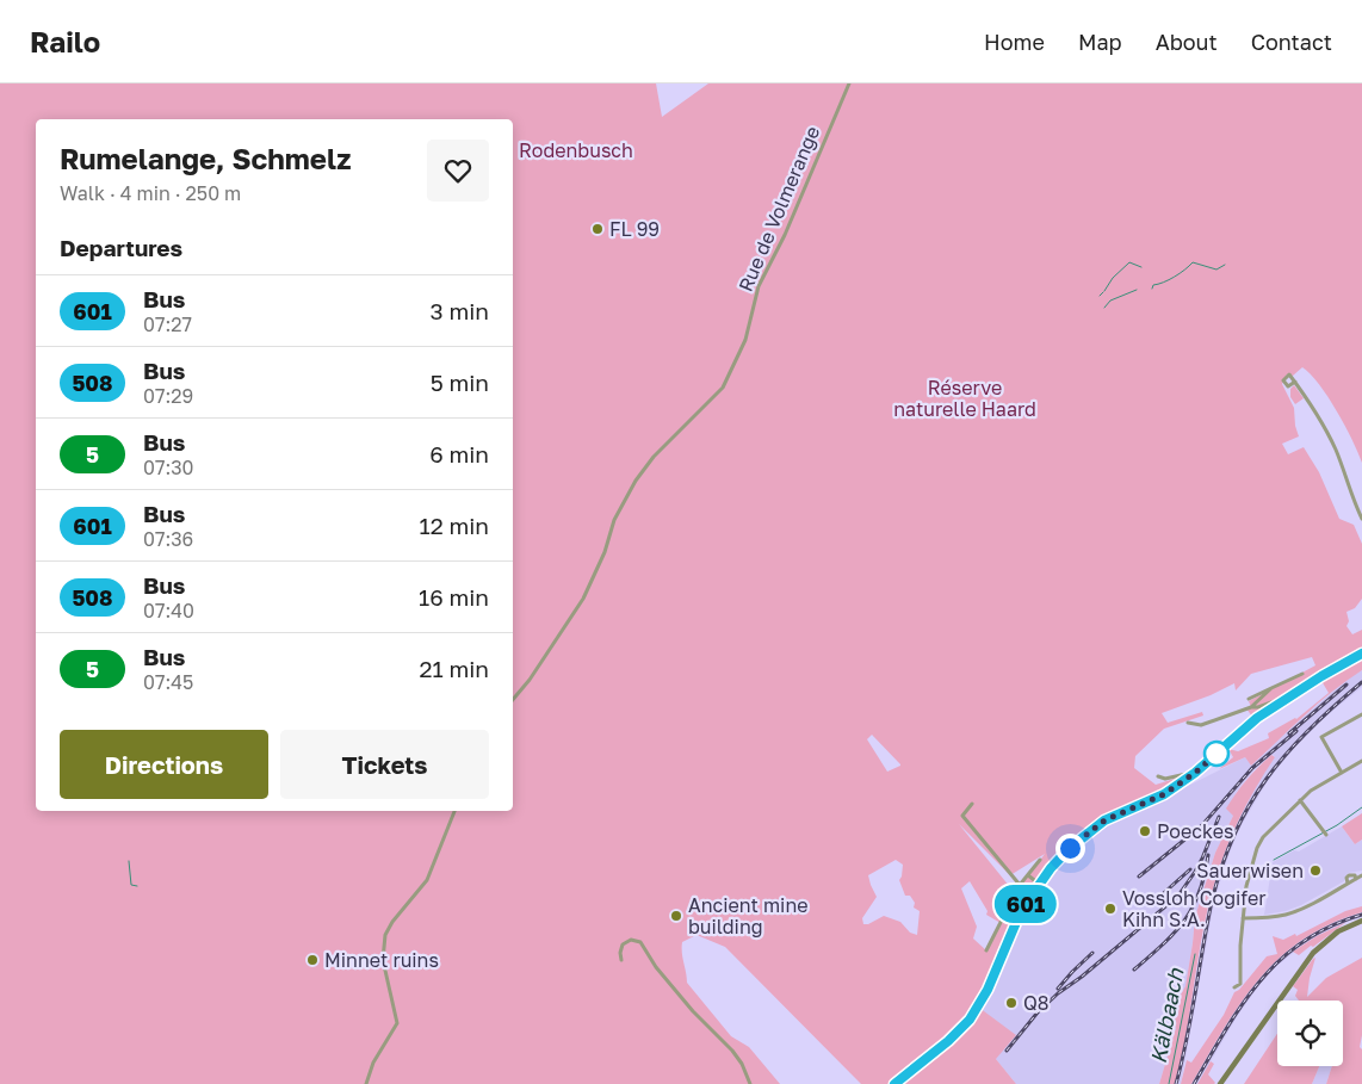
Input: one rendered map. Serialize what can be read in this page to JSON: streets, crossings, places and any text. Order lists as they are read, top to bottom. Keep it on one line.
{"streets":{"street":["Rue de Volmerange"]},"water":["Kälbaach"],"parks":["Rodenbusch","Réserve naturelle Haard"],"places":["FL 99","Poeckes","Sauerwisen","Vossloh Cogifer Kihn S.A.","Ancient mine building","Minnet ruins","Q8"],"lines":["bus line 601"],"page":{"header":"Railo","nav":["Home","Map","About","Contact"],"on_map":"601","heading":[["Rumelange, Schmelz","Walk · 4 min · 250 m"],"Departures"],"list":[{"mark":"601","name":"Bus","note":"07:27","value":"3 min"},{"mark":"508","name":"Bus","note":"07:29","value":"5 min"},{"mark":"5","name":"Bus","note":"07:30","value":"6 min"},{"mark":"601","name":"Bus","note":"07:36","value":"12 min"},{"mark":"508","name":"Bus","note":"07:40","value":"16 min"},{"mark":"5","name":"Bus","note":"07:45","value":"21 min"}],"buttons":["Directions","Tickets"]}}
